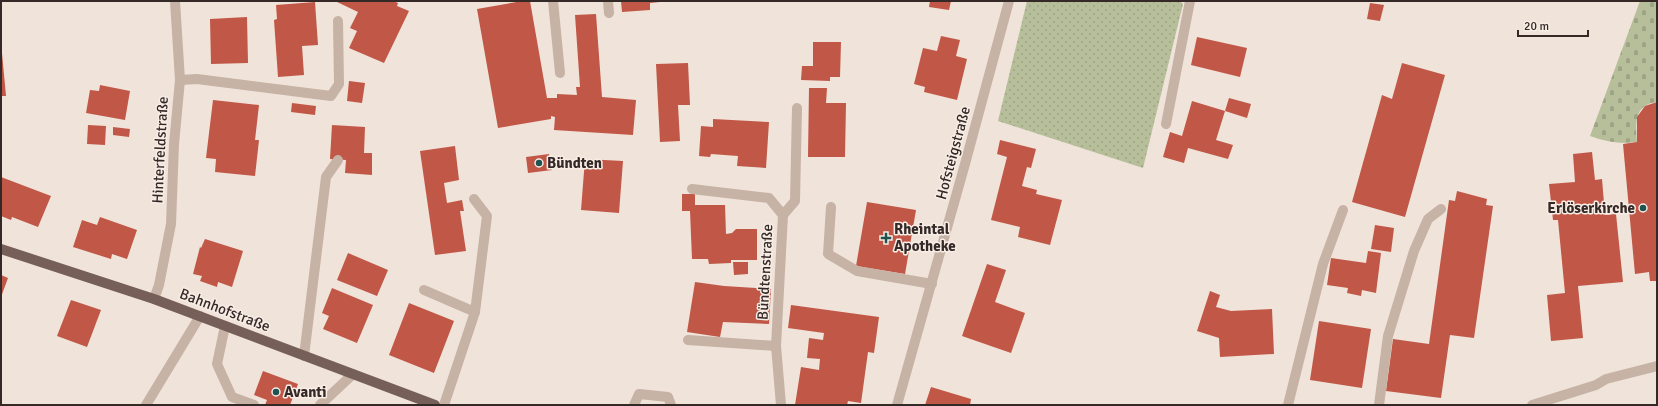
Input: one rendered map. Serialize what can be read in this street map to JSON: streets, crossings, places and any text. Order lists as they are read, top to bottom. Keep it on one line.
{"streets":{"main road":["Bahnhofstraße"],"street":["Hinterfeldstraße","Hofsteigstraße","Bündtenstraße"]},"crossings":[["Hinterfeldstraße","Bahnhofstraße"]],"places":{"other":["Bündten","Erlöserkirche","Avanti"],"health":["Rheintal Apotheke"]},"scale_bar":"20 m"}
